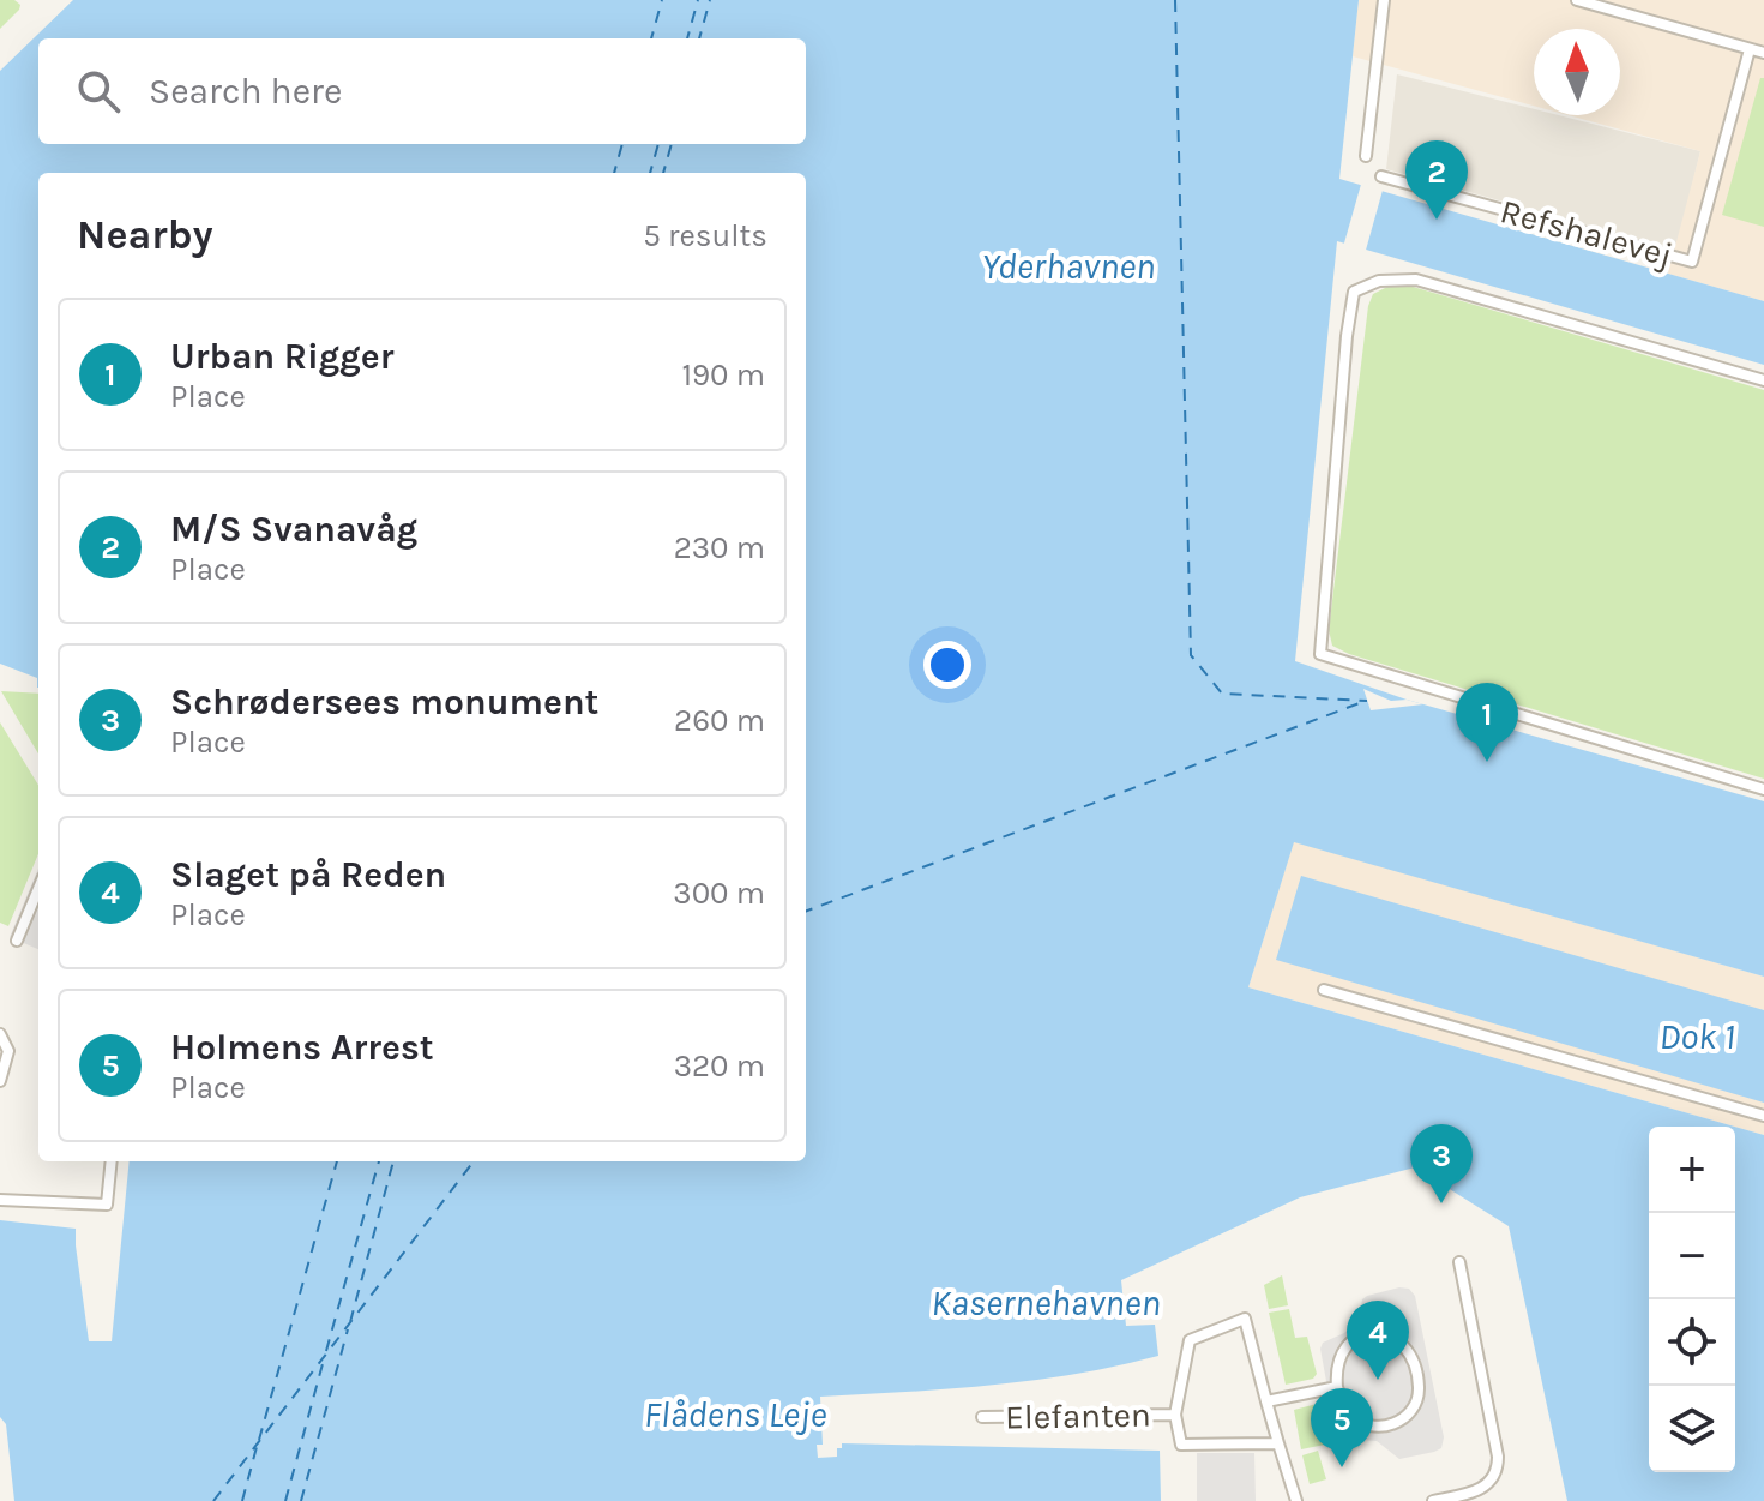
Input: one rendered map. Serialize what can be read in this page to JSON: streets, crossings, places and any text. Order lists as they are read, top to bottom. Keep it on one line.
{"streets":{"lane":["Refshalevej","Elefanten"]},"water":["Yderhavnen","Dok 1","Kasernehavnen","Flådens Leje"],"north":"top","page":{"search":"Search here","pins":["2","1","3","4","5"],"heading":["Nearby","5 results"],"list":[{"mark":"1","name":"Urban Rigger","note":"Place","value":"190 m"},{"mark":"2","name":"M/S Svanavåg","note":"Place","value":"230 m"},{"mark":"3","name":"Schrødersees monument","note":"Place","value":"260 m"},{"mark":"4","name":"Slaget på Reden","note":"Place","value":"300 m"},{"mark":"5","name":"Holmens Arrest","note":"Place","value":"320 m"}],"map_buttons":["+","−"]}}
